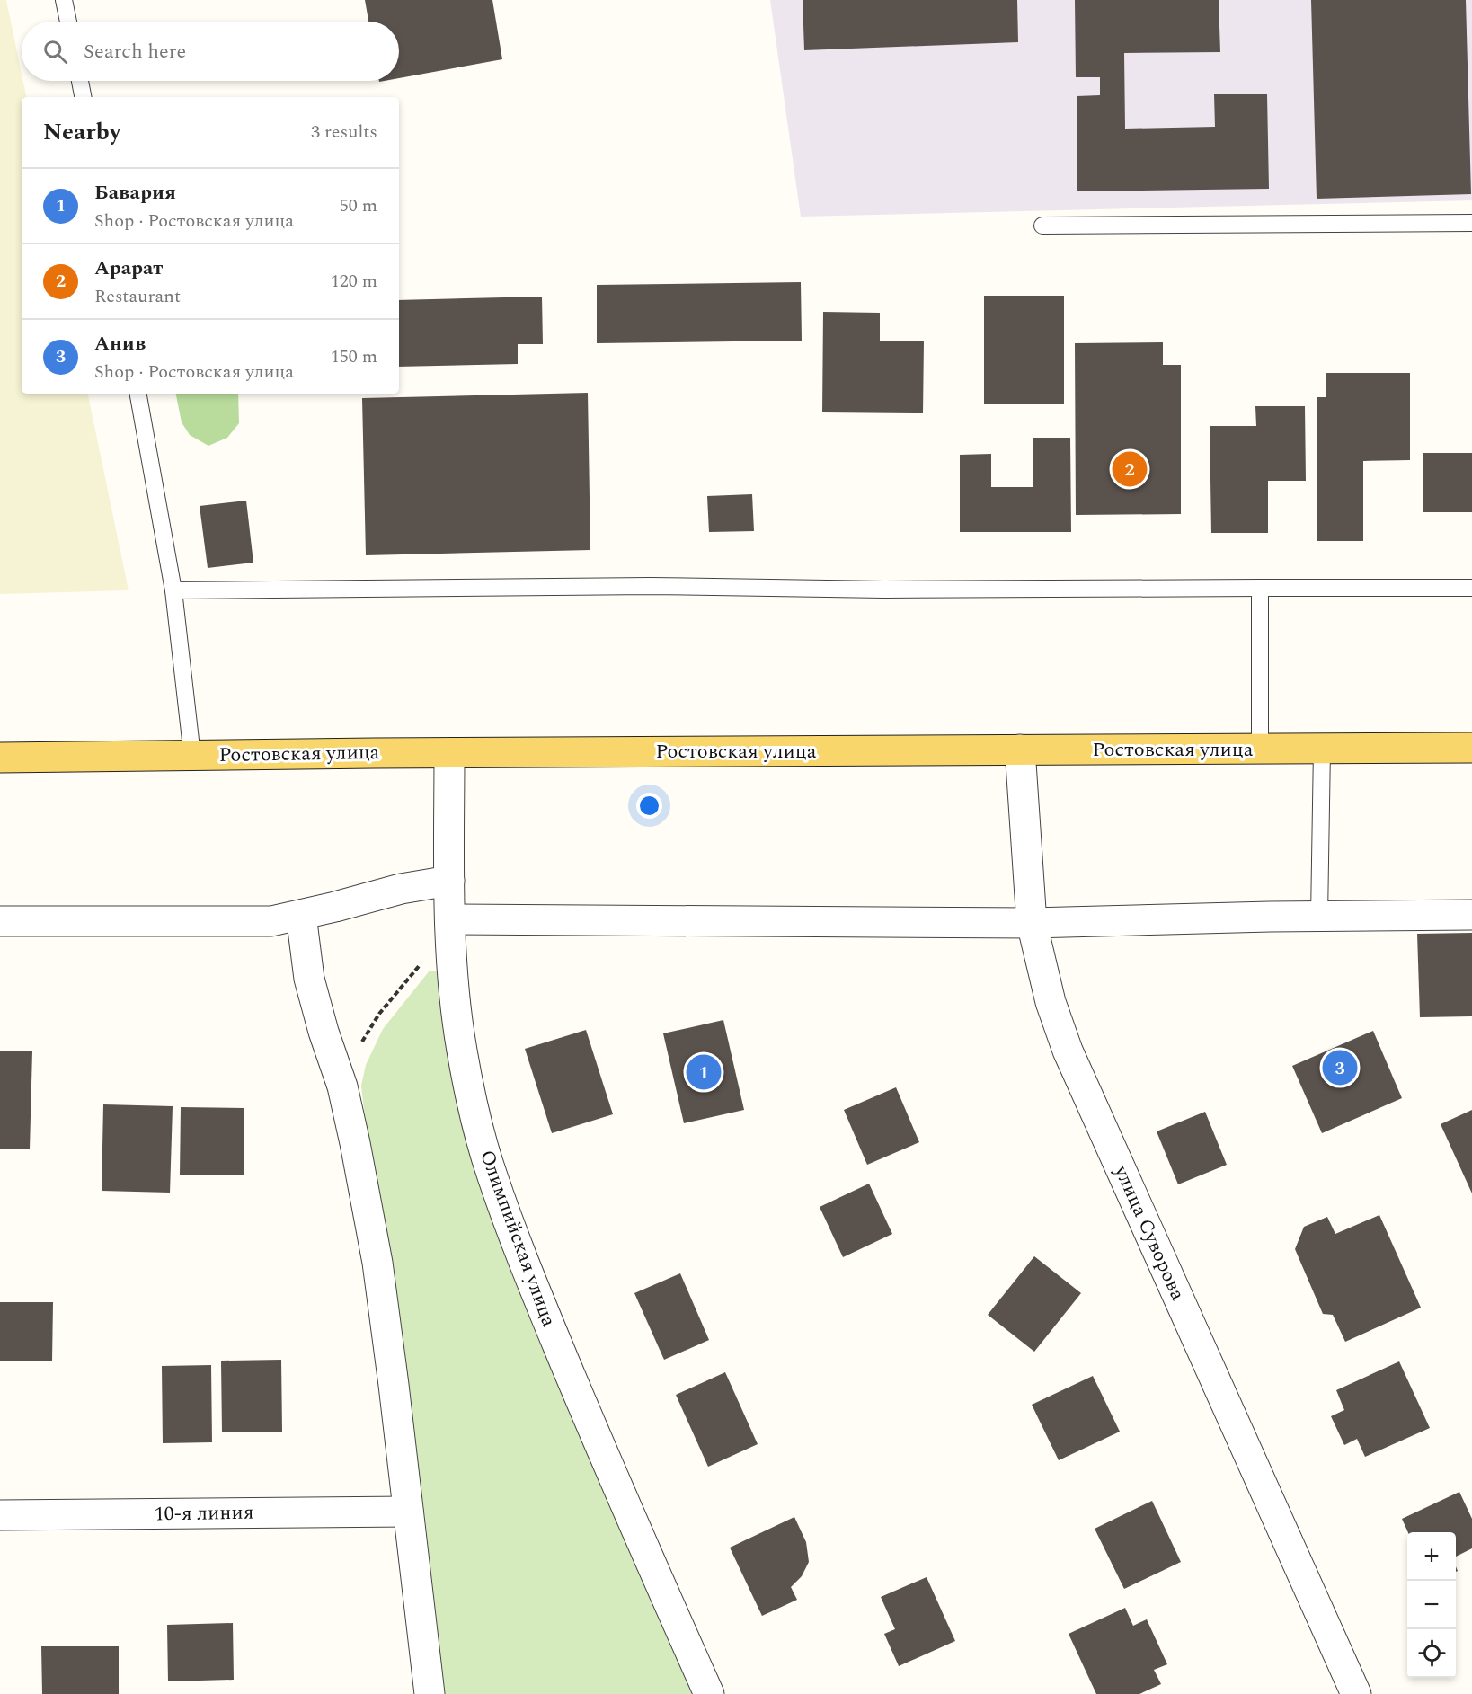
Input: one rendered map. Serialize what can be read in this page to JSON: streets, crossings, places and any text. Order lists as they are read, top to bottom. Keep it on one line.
{"streets":{"main road":["Ростовская улица"],"street":["улица Суворова","Олимпийская улица","10-я линия"]},"crossings":[["Ростовская улица","улица Суворова"],["Ростовская улица","Олимпийская улица"]],"page":{"search":"Search here","heading":["Nearby","3 results"],"list":[{"mark":"1","name":"Бавария","note":"Shop · Ростовская улица","value":"50 m"},{"mark":"2","name":"Арарат","note":"Restaurant","value":"120 m"},{"mark":"3","name":"Анив","note":"Shop · Ростовская улица","value":"150 m"}],"pins":["2","3","1"],"map_buttons":["+","−"]}}
